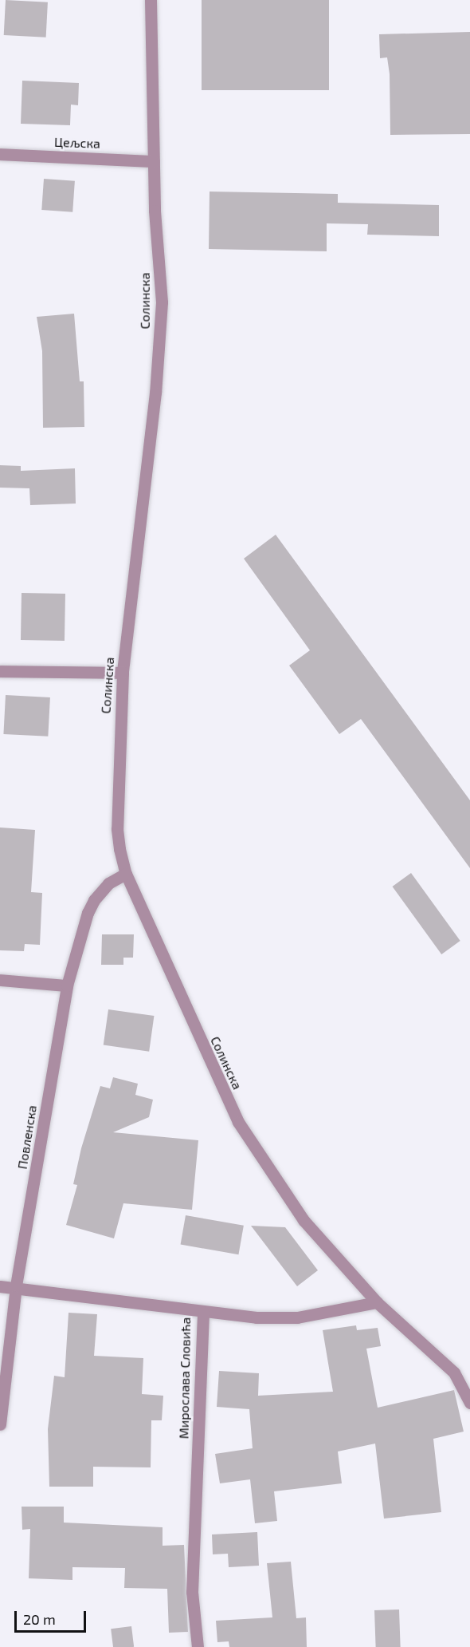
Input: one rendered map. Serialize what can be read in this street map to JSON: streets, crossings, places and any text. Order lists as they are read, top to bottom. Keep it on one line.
{"streets":{"street":["Цељска","Солинска","Повленска","Мирослава Словића"]},"crossings":[["Цељска","Солинска"],["Солинска","Повленска"],["Повленска","Мирослава Словића"]],"scale_bar":"20 m"}
